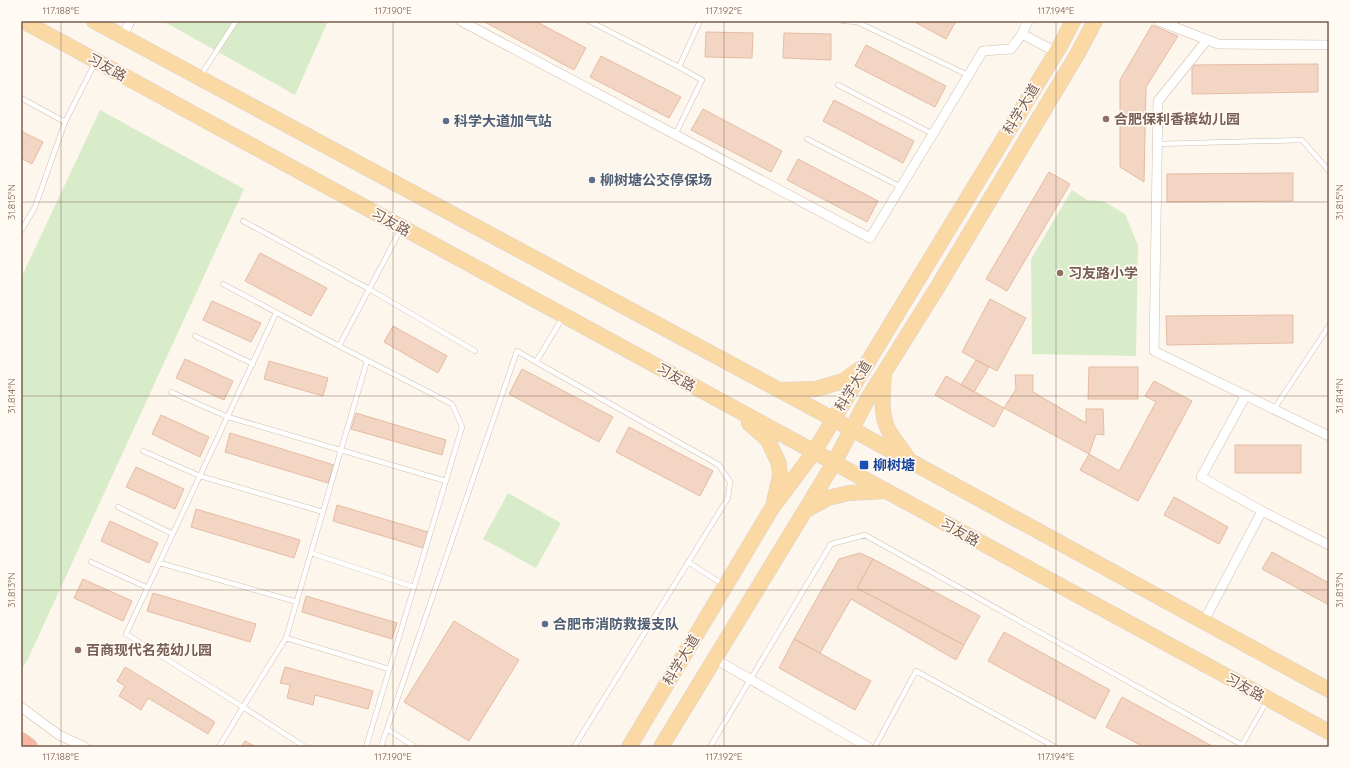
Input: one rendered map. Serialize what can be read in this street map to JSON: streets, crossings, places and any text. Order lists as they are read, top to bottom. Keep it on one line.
{"streets":{"main road":["习友路","科学大道"]},"crossings":[["习友路","科学大道"]],"places":{"other":["合肥保利香槟幼儿园","科学大道加气站","柳树塘公交停保场","习友路小学","合肥市消防救援支队","百商现代名苑幼儿园"],"transit":["柳树塘"]},"coordinates":["117.188°E","117.190°E","117.192°E","117.194°E","31.815°N","31.814°N","31.813°N"]}
